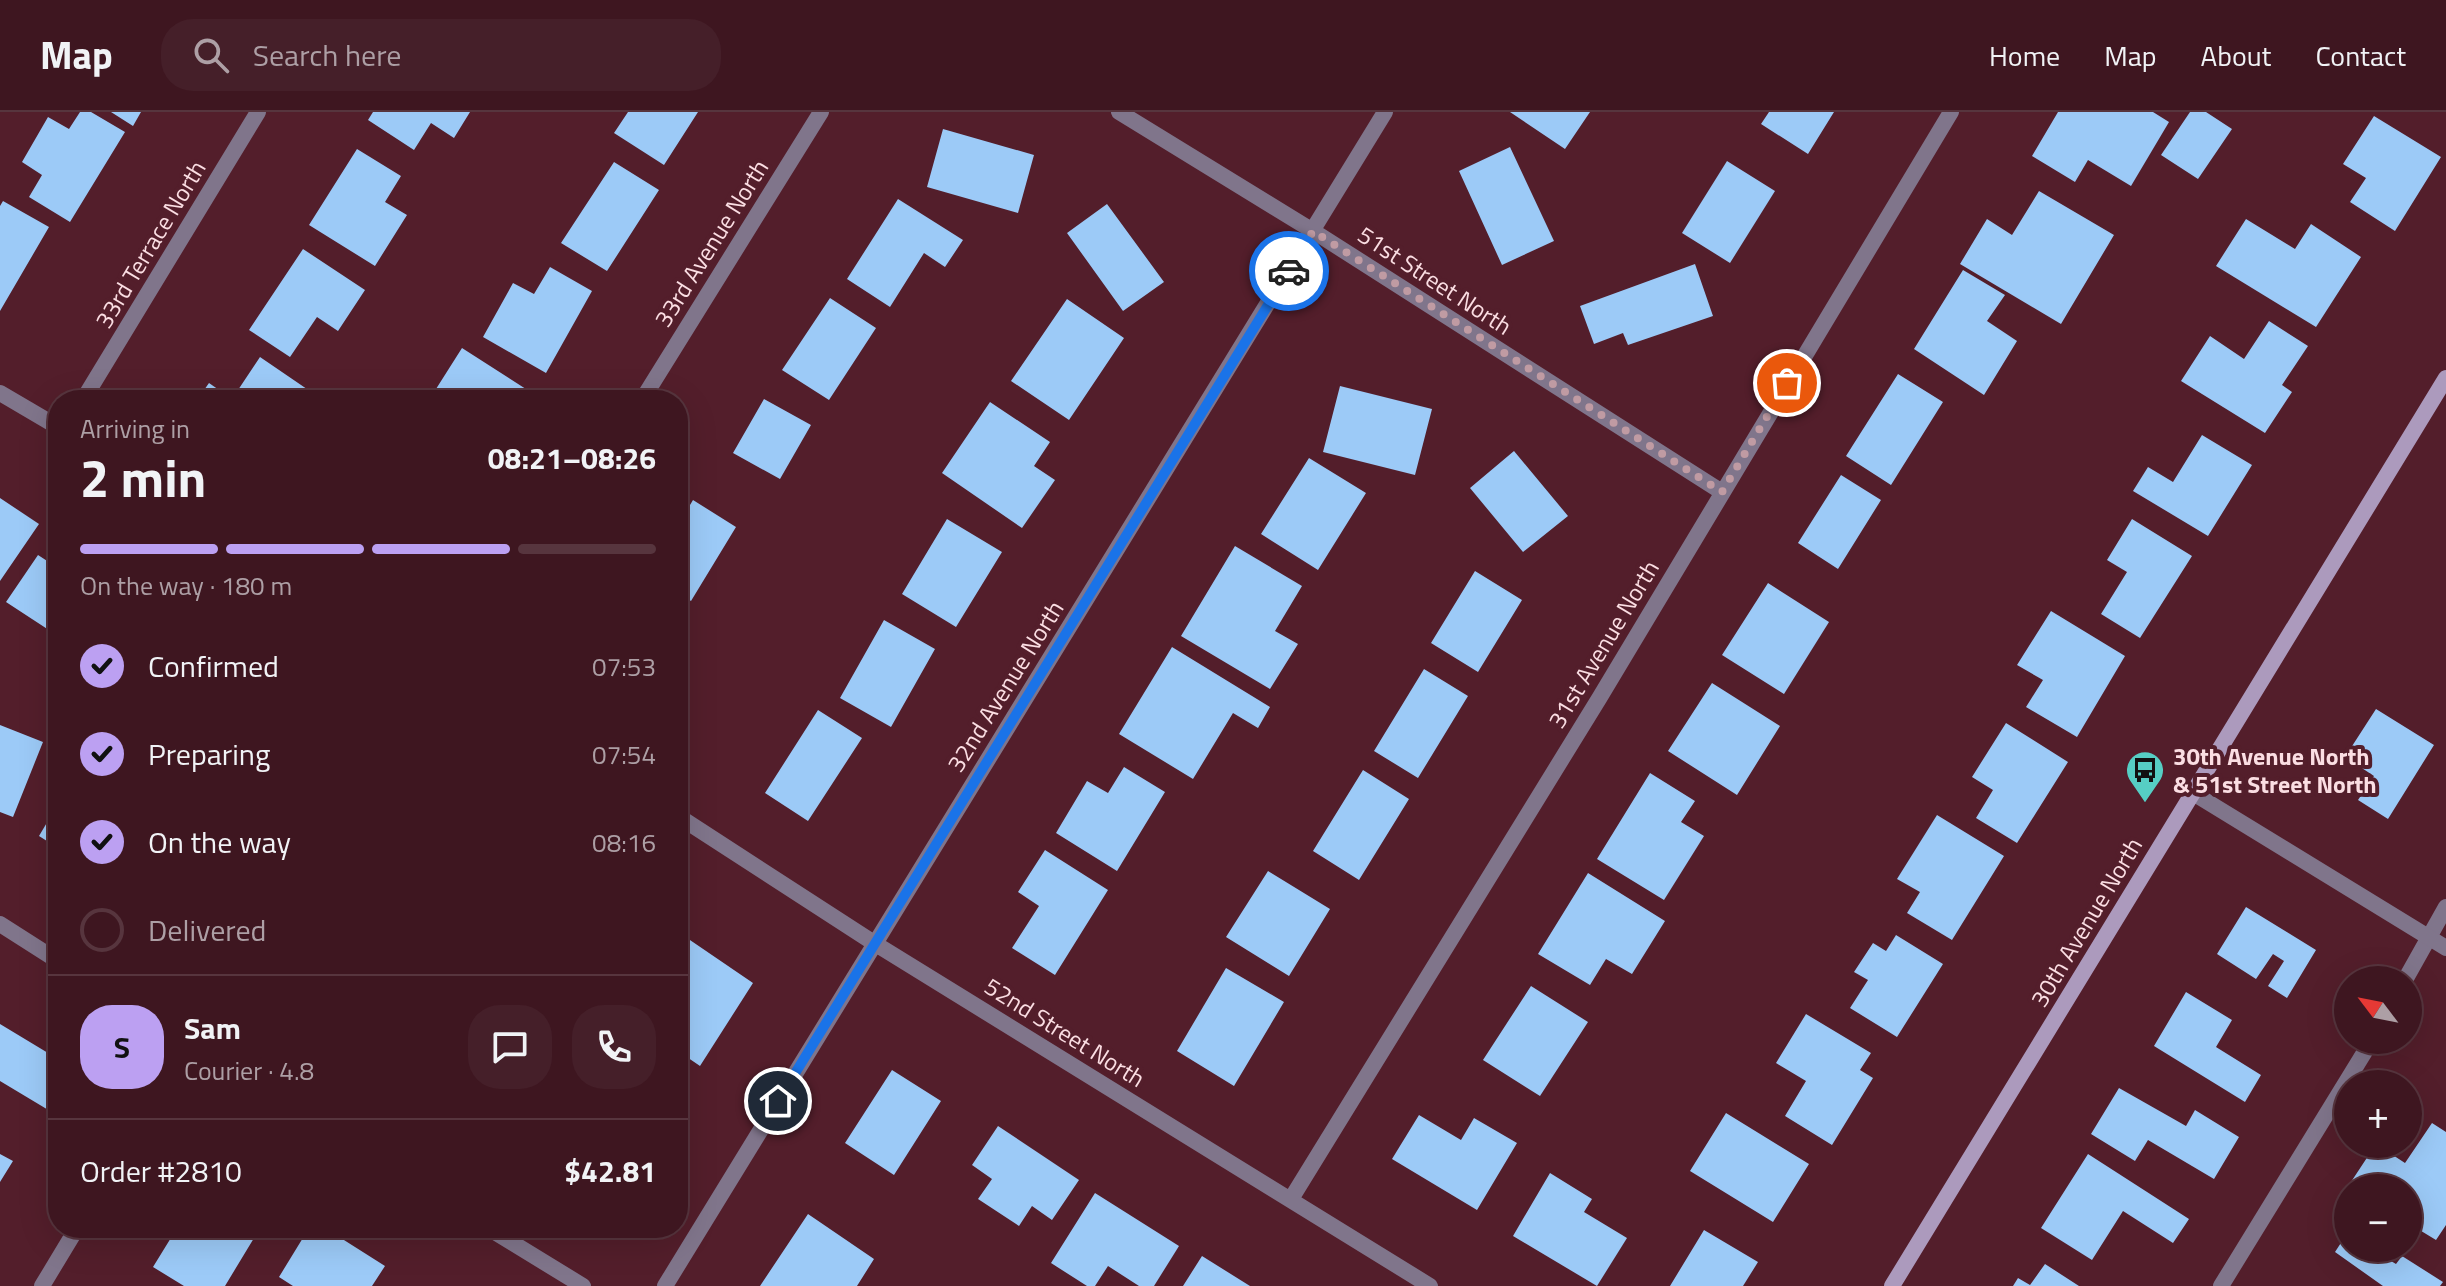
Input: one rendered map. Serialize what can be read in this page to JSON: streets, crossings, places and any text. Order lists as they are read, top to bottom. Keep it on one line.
{"streets":{"street":["33rd Avenue North","33rd Terrace North","51st Street North","31st Avenue North","32nd Avenue North","30th Avenue North","52nd Street North"]},"crossings":[["51st Street North","31st Avenue North"],["51st Street North","32nd Avenue North"],["31st Avenue North","52nd Street North"],["32nd Avenue North","52nd Street North"]],"places":{"bus stop":["30th Avenue North & 51st Street North"]},"north":"top left","page":{"header":"Map","search":"Search here","nav":["Home","Map","About","Contact"],"heading":["2 min","Arriving in","08:21–08:26"],"panel":["Sam","Courier · 4.8","Order #2810","$42.81"],"bar":"On the way · 180 m","list":[["Confirmed","07:53"],["Preparing","07:54"],["On the way","08:16"],"Delivered"],"map_buttons":["+","−"],"round":"S"}}
